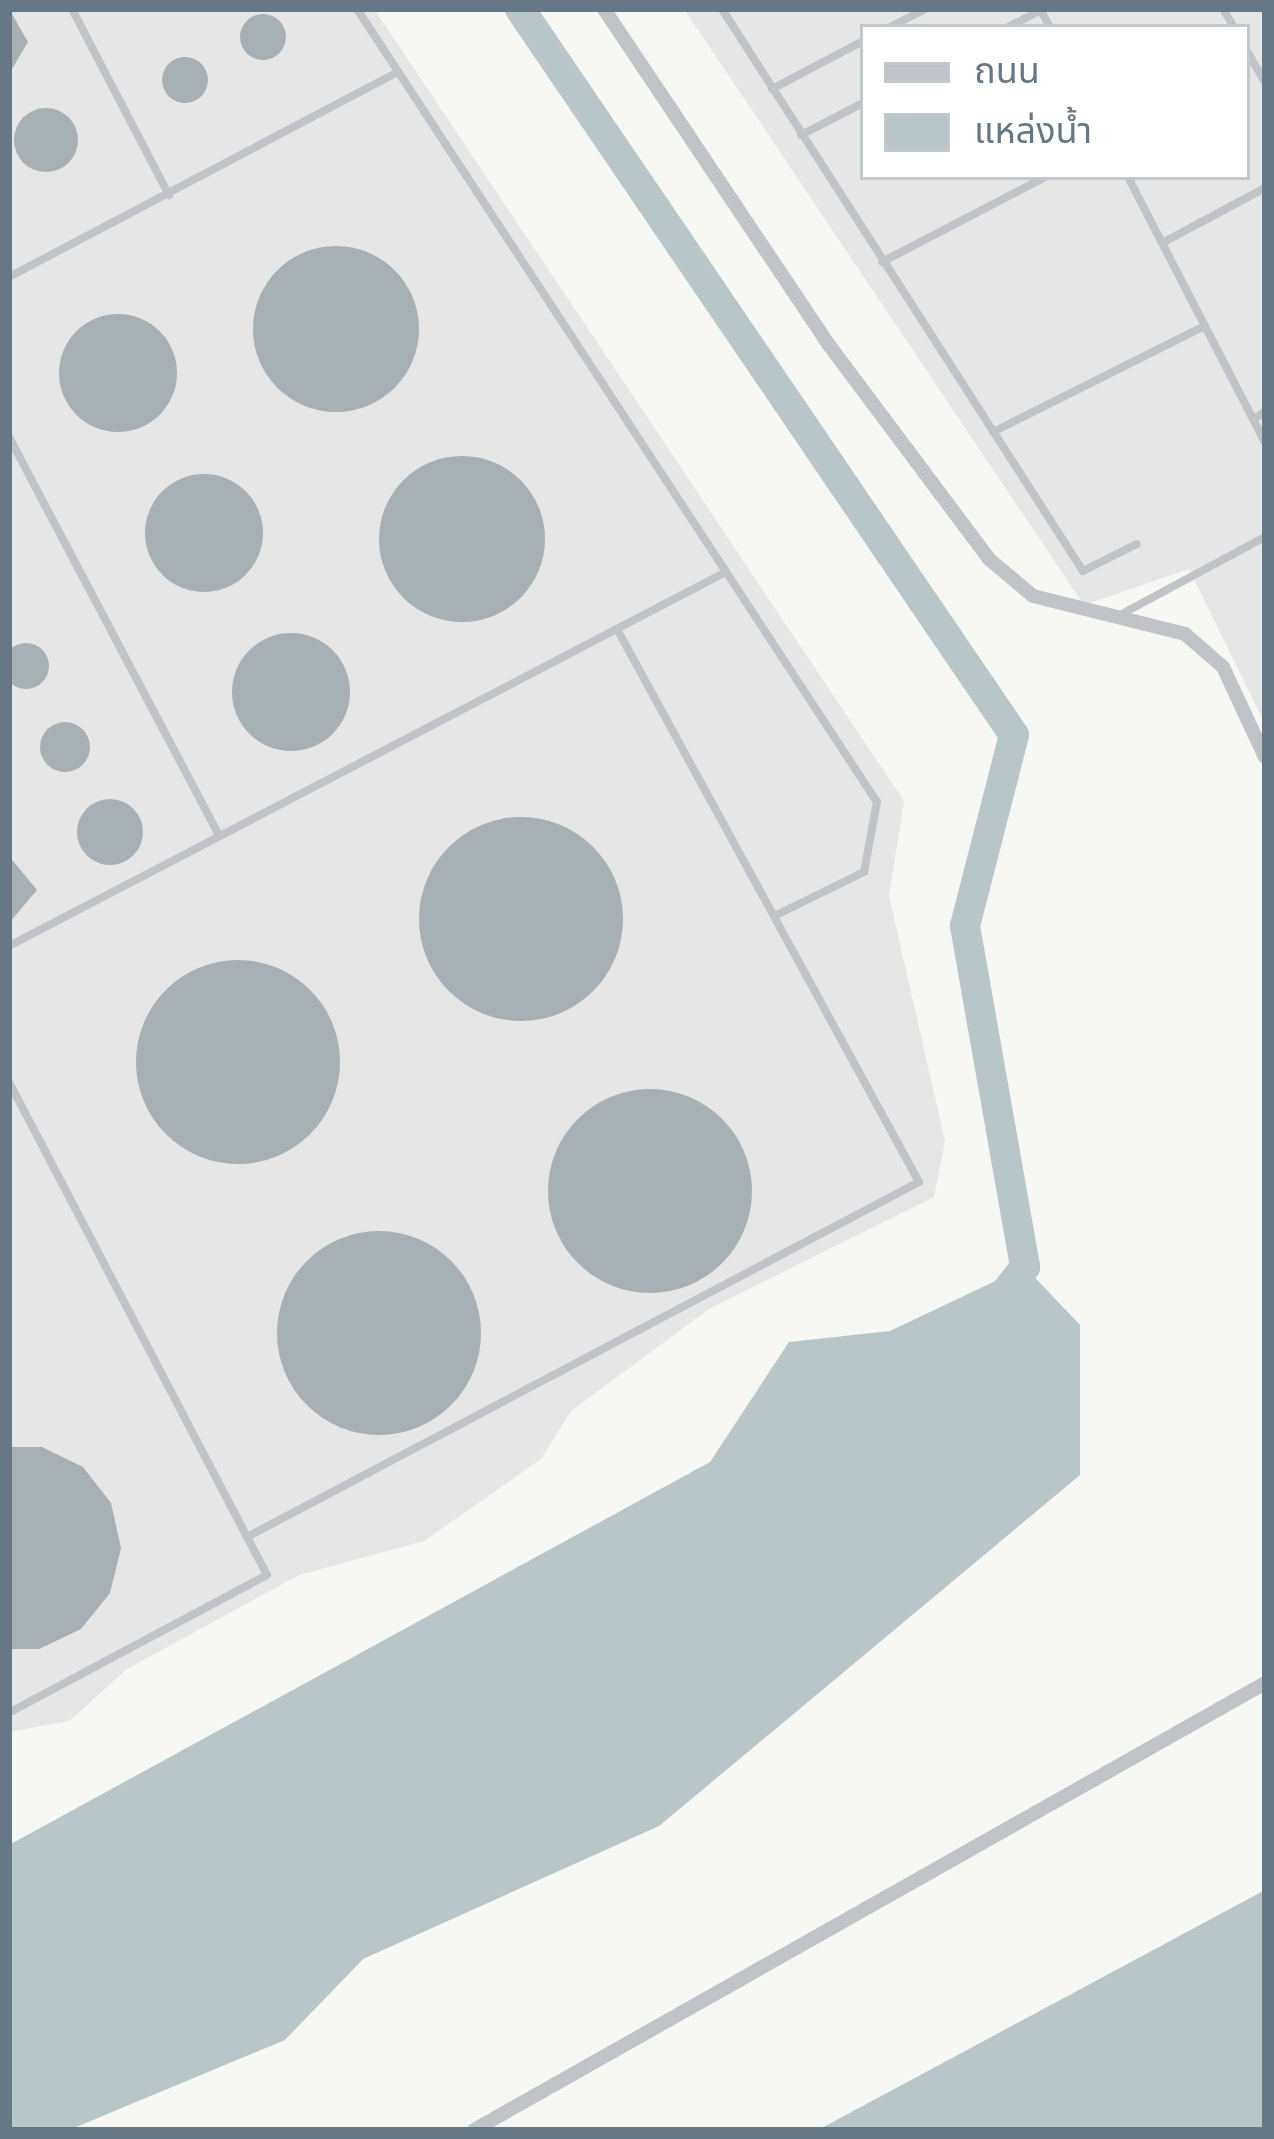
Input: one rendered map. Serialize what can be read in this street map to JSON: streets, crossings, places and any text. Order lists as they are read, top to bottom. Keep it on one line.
{"legend":["ถนน","แหล่งน้ำ"]}
